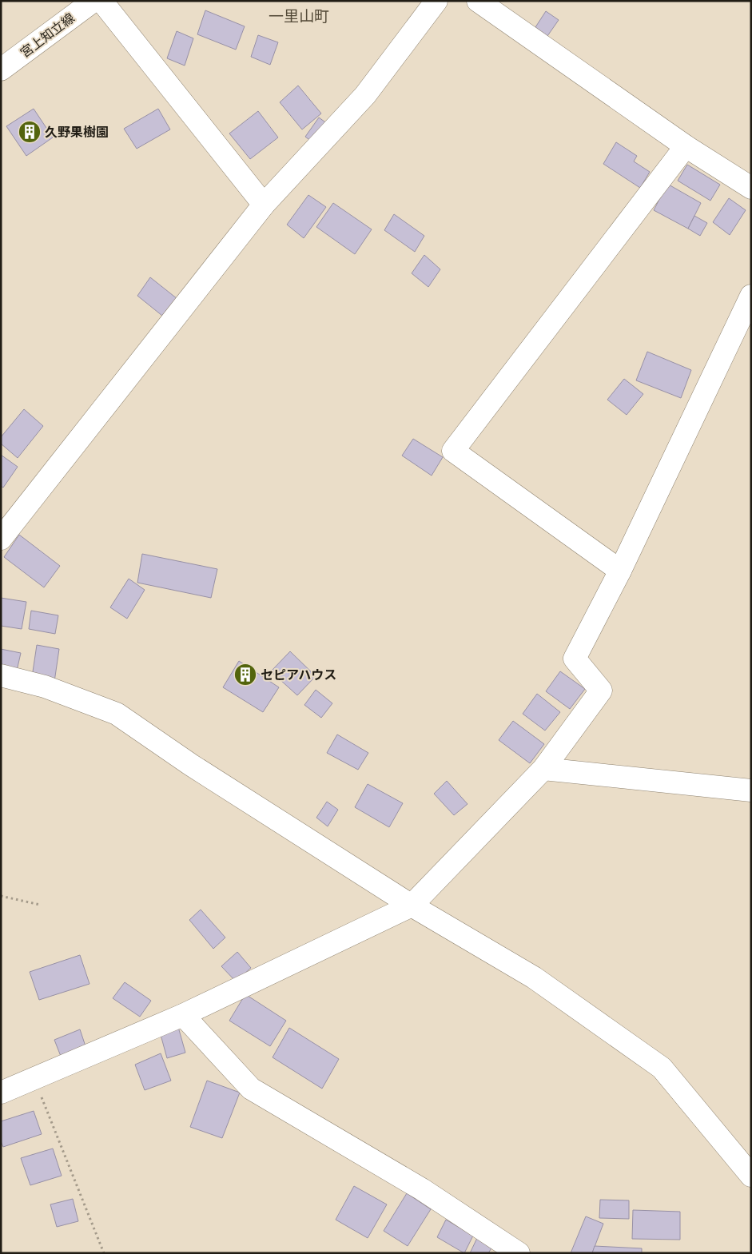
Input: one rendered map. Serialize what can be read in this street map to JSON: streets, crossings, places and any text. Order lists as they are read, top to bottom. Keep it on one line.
{"streets":{"street":["宮上知立線"]},"districts":["一里山町"],"places":{"building":["久野果樹園","セピアハウス"]}}
